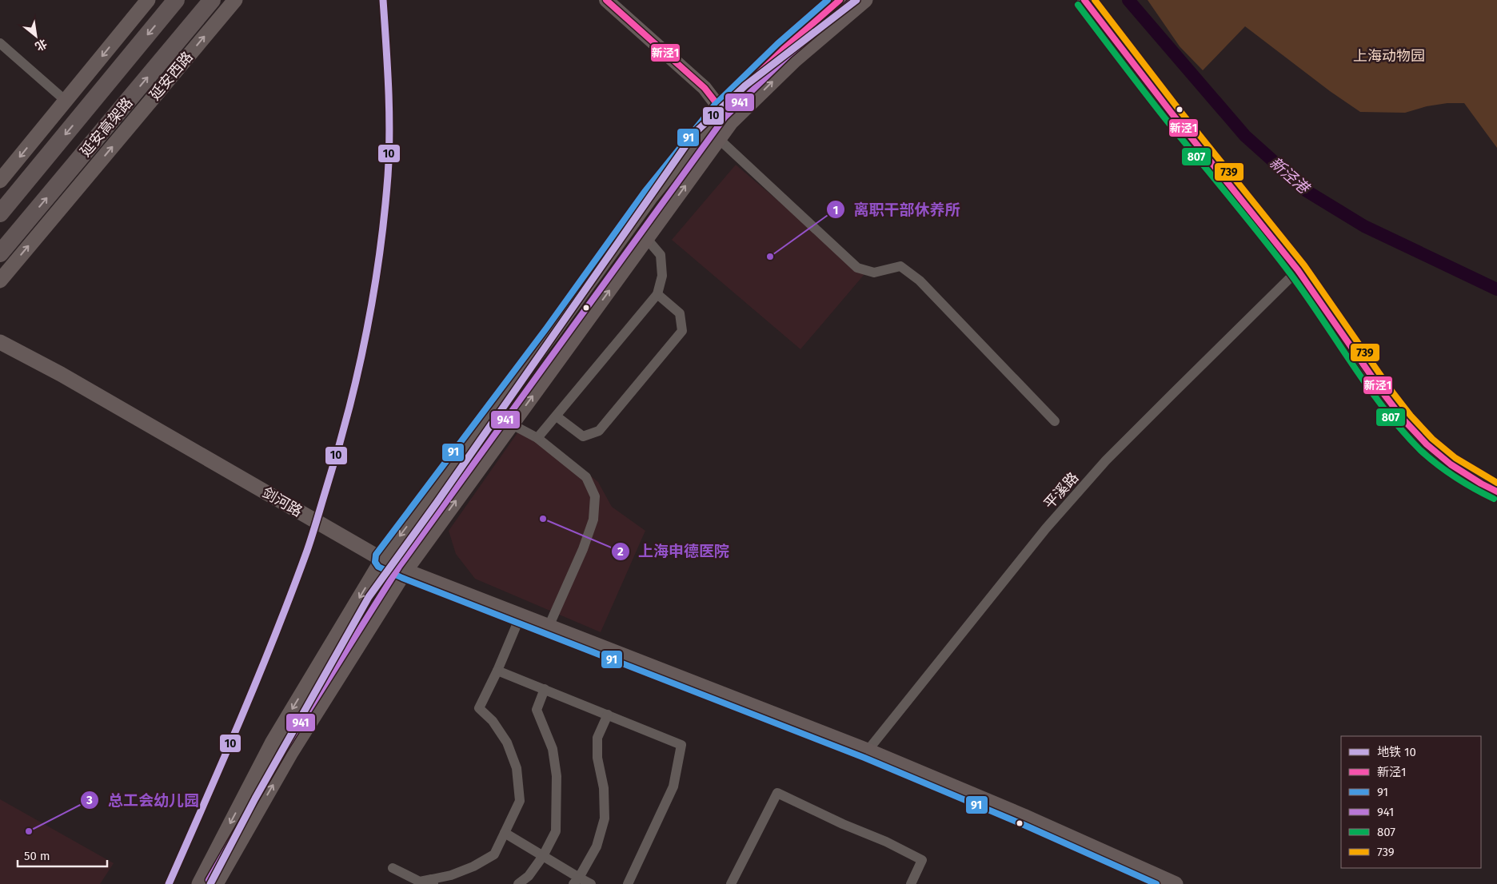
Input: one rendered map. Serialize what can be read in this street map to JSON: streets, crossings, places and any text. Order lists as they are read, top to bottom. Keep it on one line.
{"streets":{"highway":["延安高架路"],"main road":["延安西路","剑河路"],"street":["平溪路"]},"crossings":[["平溪路","剑河路"]],"water":["新泾港"],"parks":["上海动物园"],"places":["离职干部休养所","上海申德医院","总工会幼儿园"],"lines":["metro line 10","transit line 新泾1","transit line 91","transit line 941","transit line 739","transit line 807"],"legend":["地铁 10","新泾1","91","941","807","739"],"scale_bar":"50 m","north":"bottom right"}
